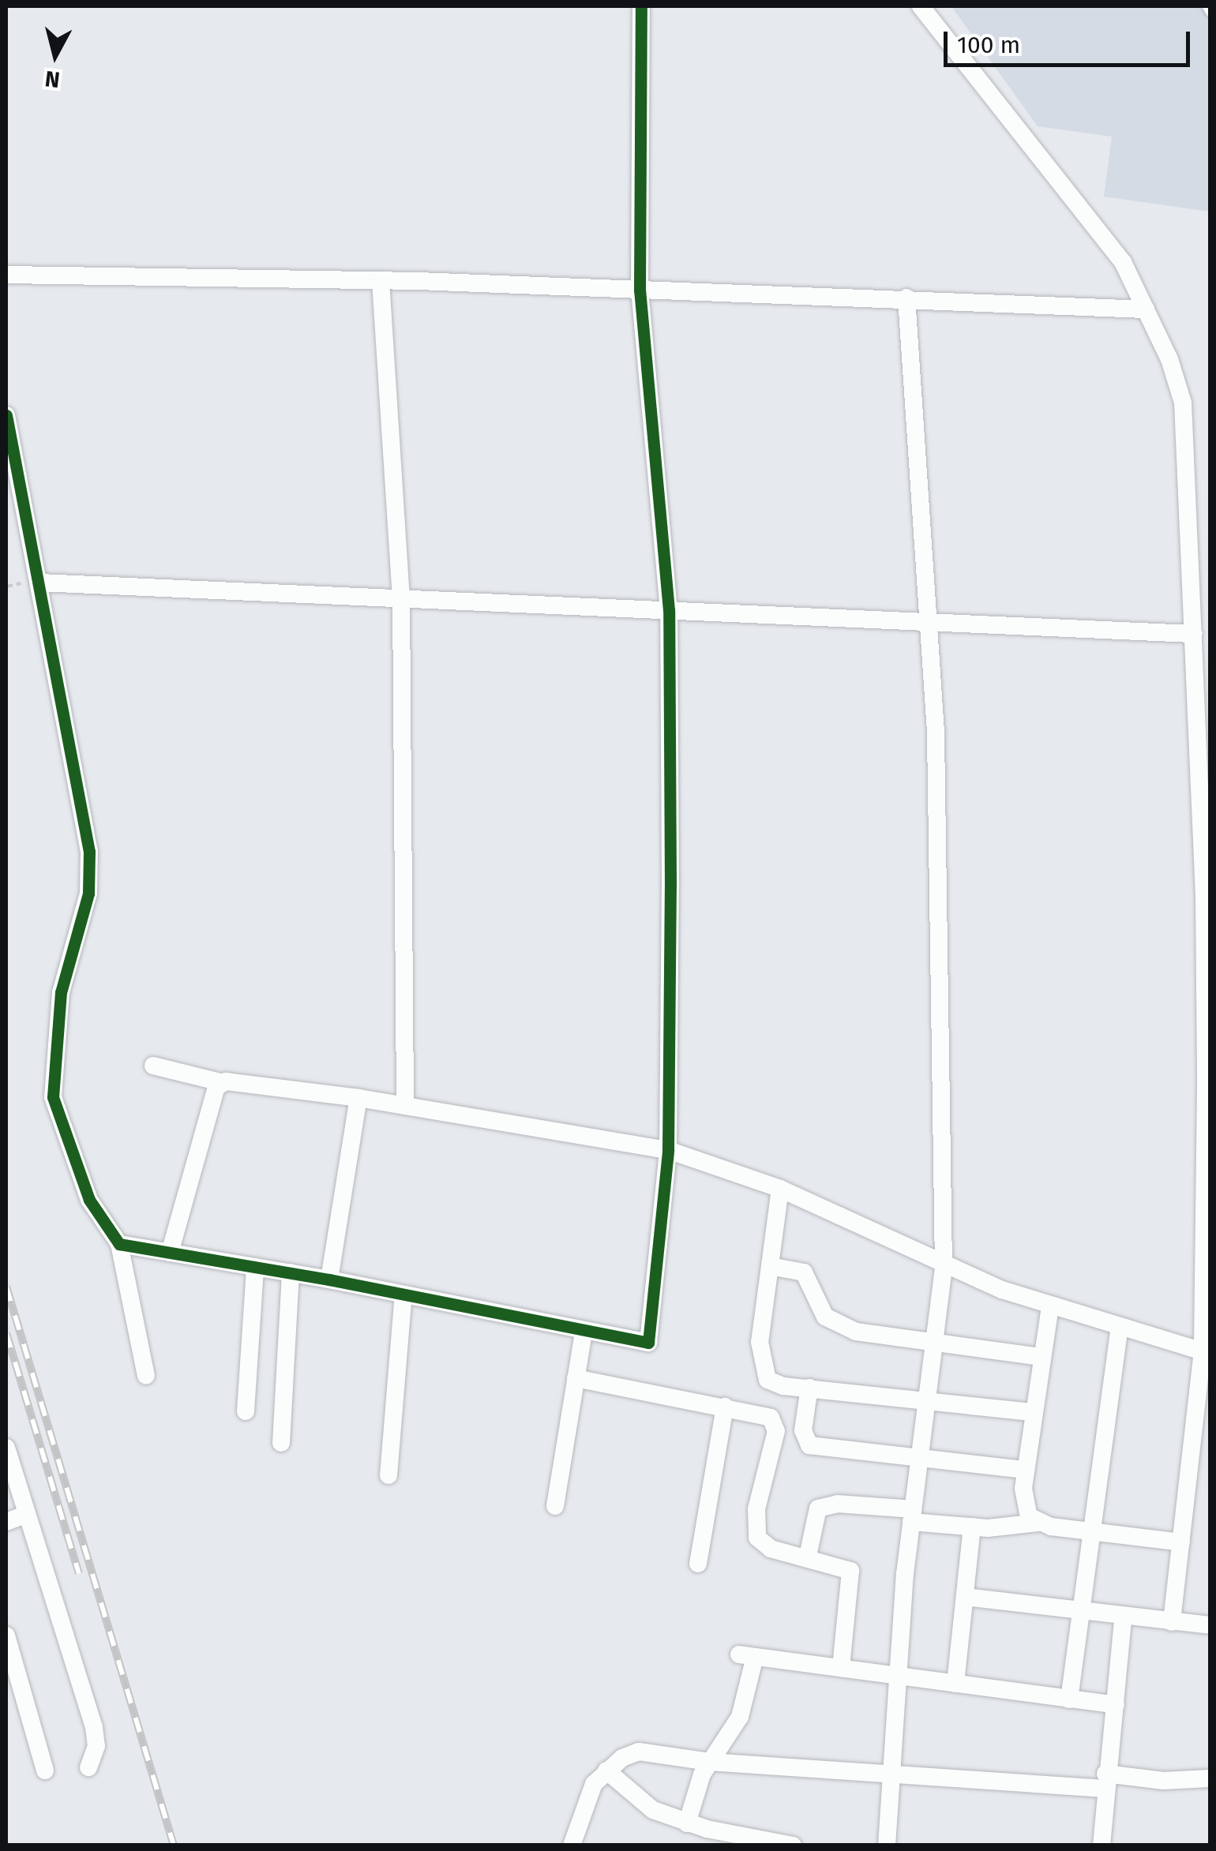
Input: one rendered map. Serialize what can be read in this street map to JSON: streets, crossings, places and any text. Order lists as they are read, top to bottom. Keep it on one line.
{"scale_bar":"100 m","north":"bottom"}
